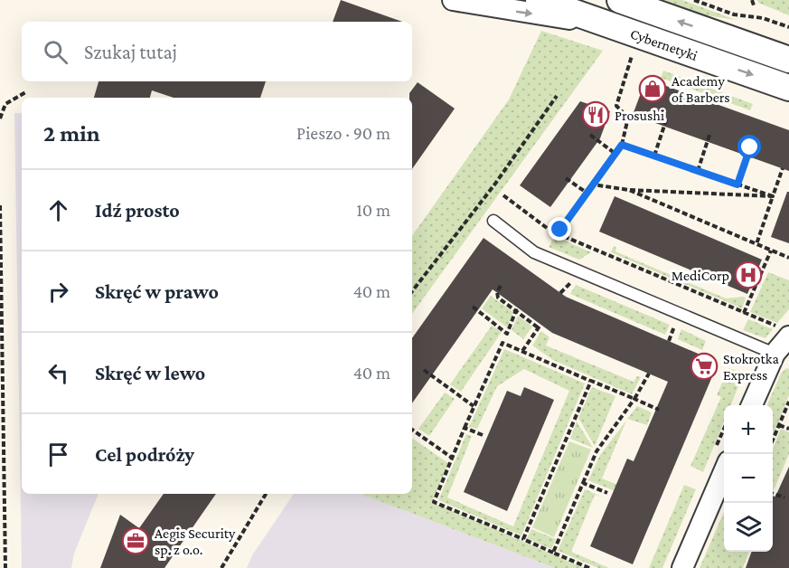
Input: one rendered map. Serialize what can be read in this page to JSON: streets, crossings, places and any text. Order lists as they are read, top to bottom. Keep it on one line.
{"streets":{"street":["Cybernetyki"]},"places":{"shop":["Academy of Barbers"],"restaurant":["Prosushi"],"hospital":["MediCorp"],"supermarket":["Stokrotka Express"],"office":["Aegis Security sp. z o.o."]},"page":{"search":"Szukaj tutaj","heading":["2 min","Pieszo · 90 m"],"list":[["Idź prosto","10 m"],["Skręć w prawo","40 m"],["Skręć w lewo","40 m"],"Cel podróży"],"map_buttons":["+","−"]}}
